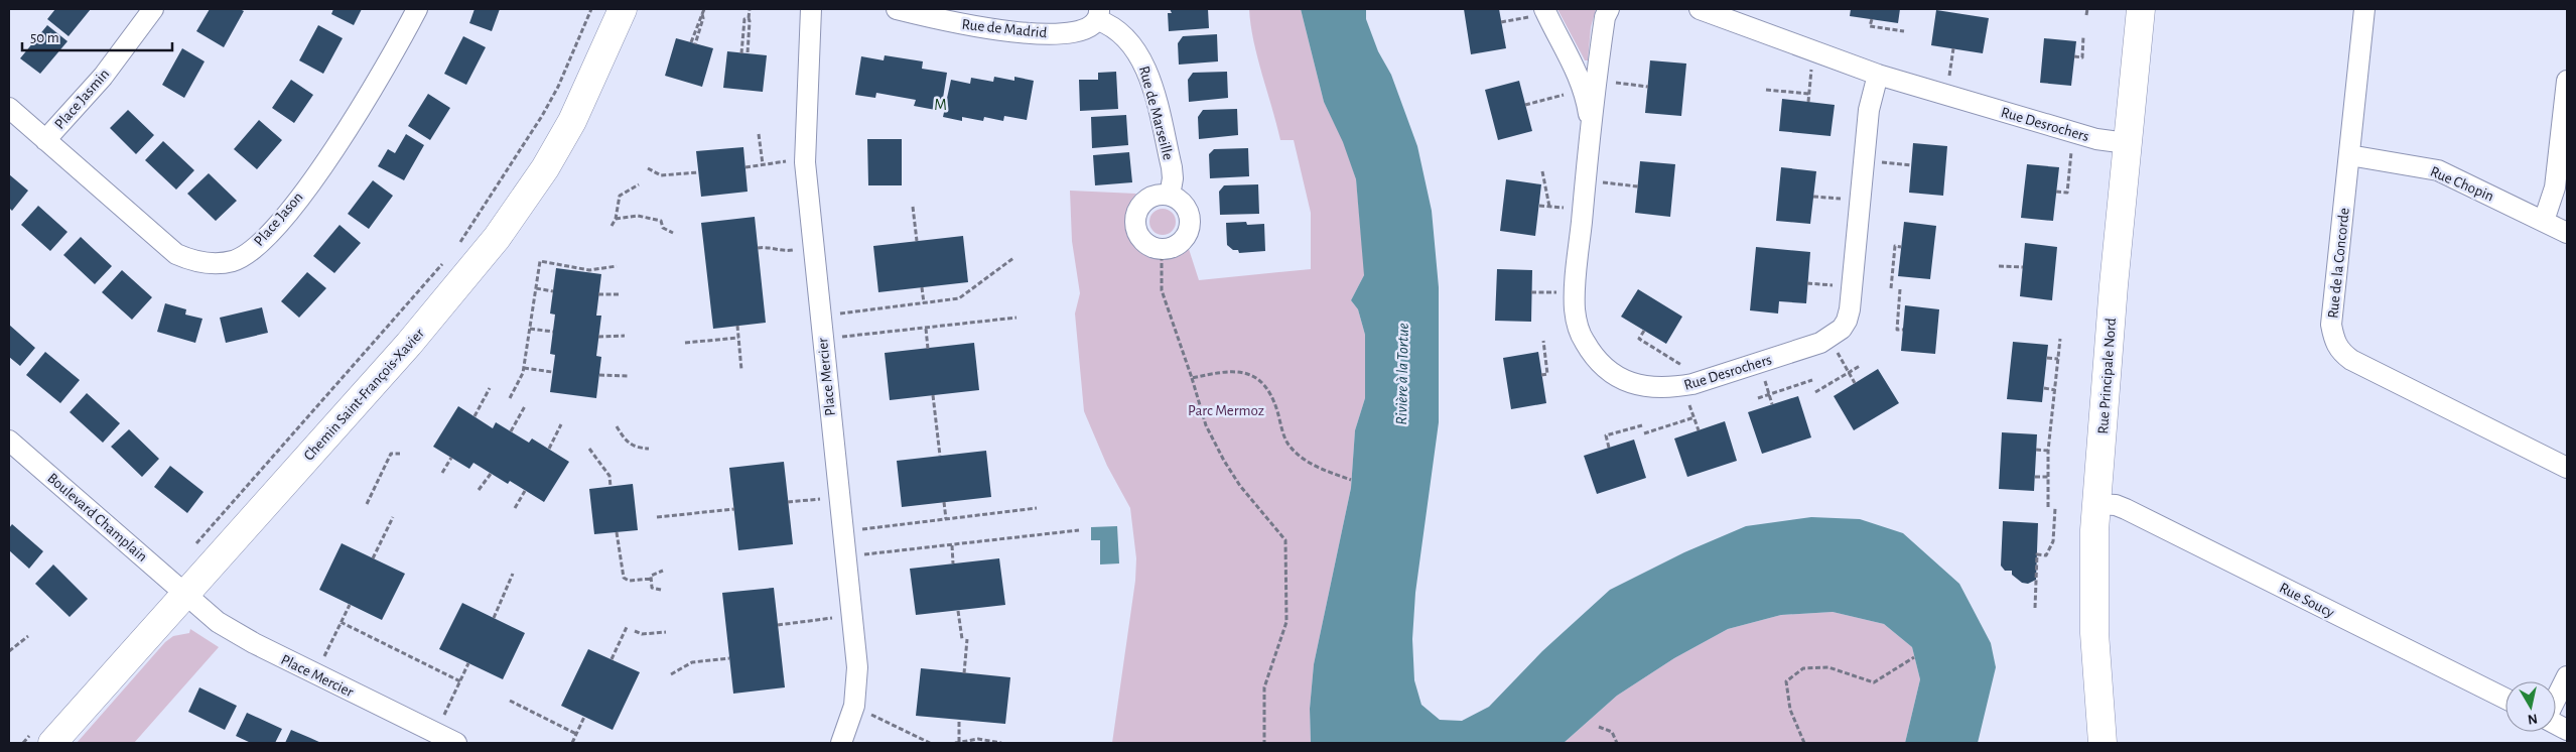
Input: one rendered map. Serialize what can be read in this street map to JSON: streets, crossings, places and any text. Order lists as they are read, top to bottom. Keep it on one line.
{"streets":{"street":["Rue de Madrid","Place Jasmin","Rue de Marseille","Rue Desrochers","Rue Chopin","Place Jason","Rue de la Concorde","Rue Principale Nord","Place Mercier","Chemin Saint-François-Xavier","Boulevard Champlain","Rue Soucy"]},"crossings":[["Rue de Madrid","Rue de Marseille"],["Place Jasmin","Place Jason"],["Rue Desrochers","Rue Principale Nord"],["Rue Chopin","Rue de la Concorde"],["Rue Principale Nord","Rue Soucy"],["Place Mercier","Chemin Saint-François-Xavier"],["Place Mercier","Boulevard Champlain"],["Chemin Saint-François-Xavier","Boulevard Champlain"]],"districts":["M"],"water":["Rivière à la Tortue"],"parks":["Parc Mermoz"],"scale_bar":"50 m","north":"bottom"}
